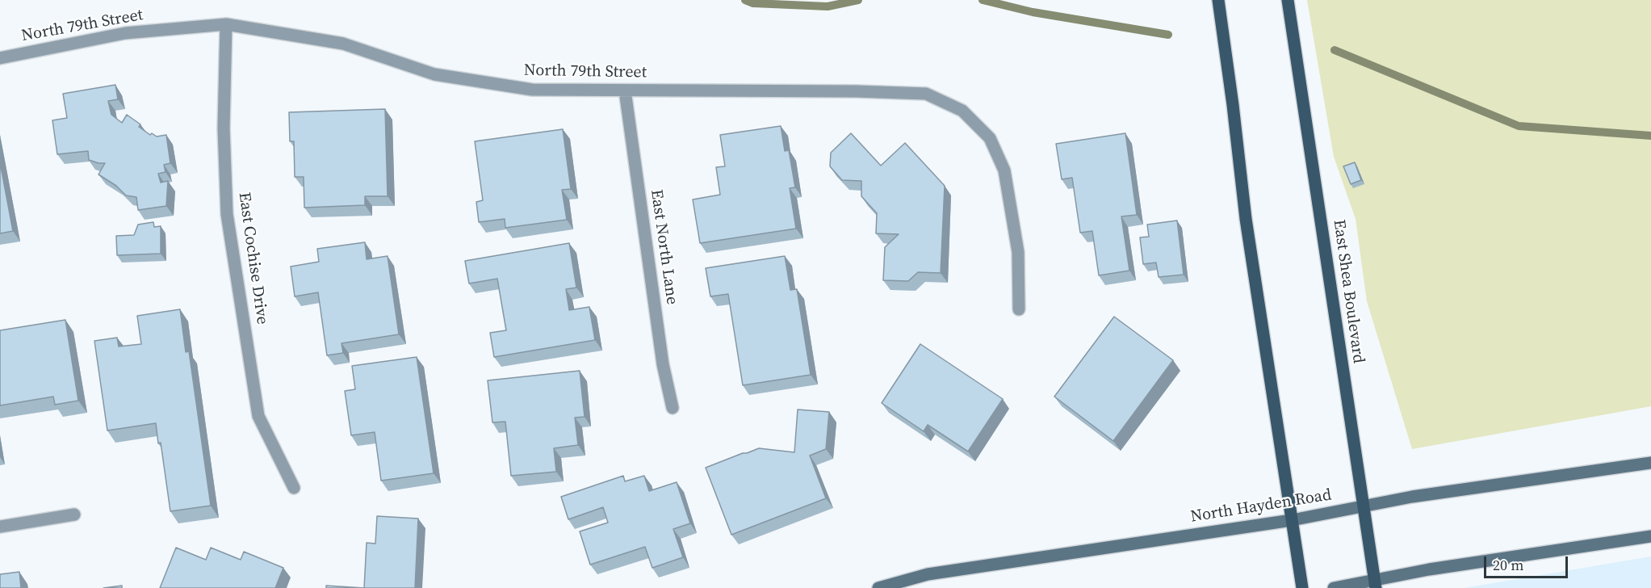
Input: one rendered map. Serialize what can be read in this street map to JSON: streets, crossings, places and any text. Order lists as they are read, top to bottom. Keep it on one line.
{"streets":{"main road":["East Shea Boulevard","North Hayden Road"],"street":["North 79th Street","East North Lane","East Cochise Drive"]},"crossings":[["North 79th Street","East North Lane"],["North 79th Street","East Cochise Drive"],["East Shea Boulevard","North Hayden Road"]],"scale_bar":"20 m"}
